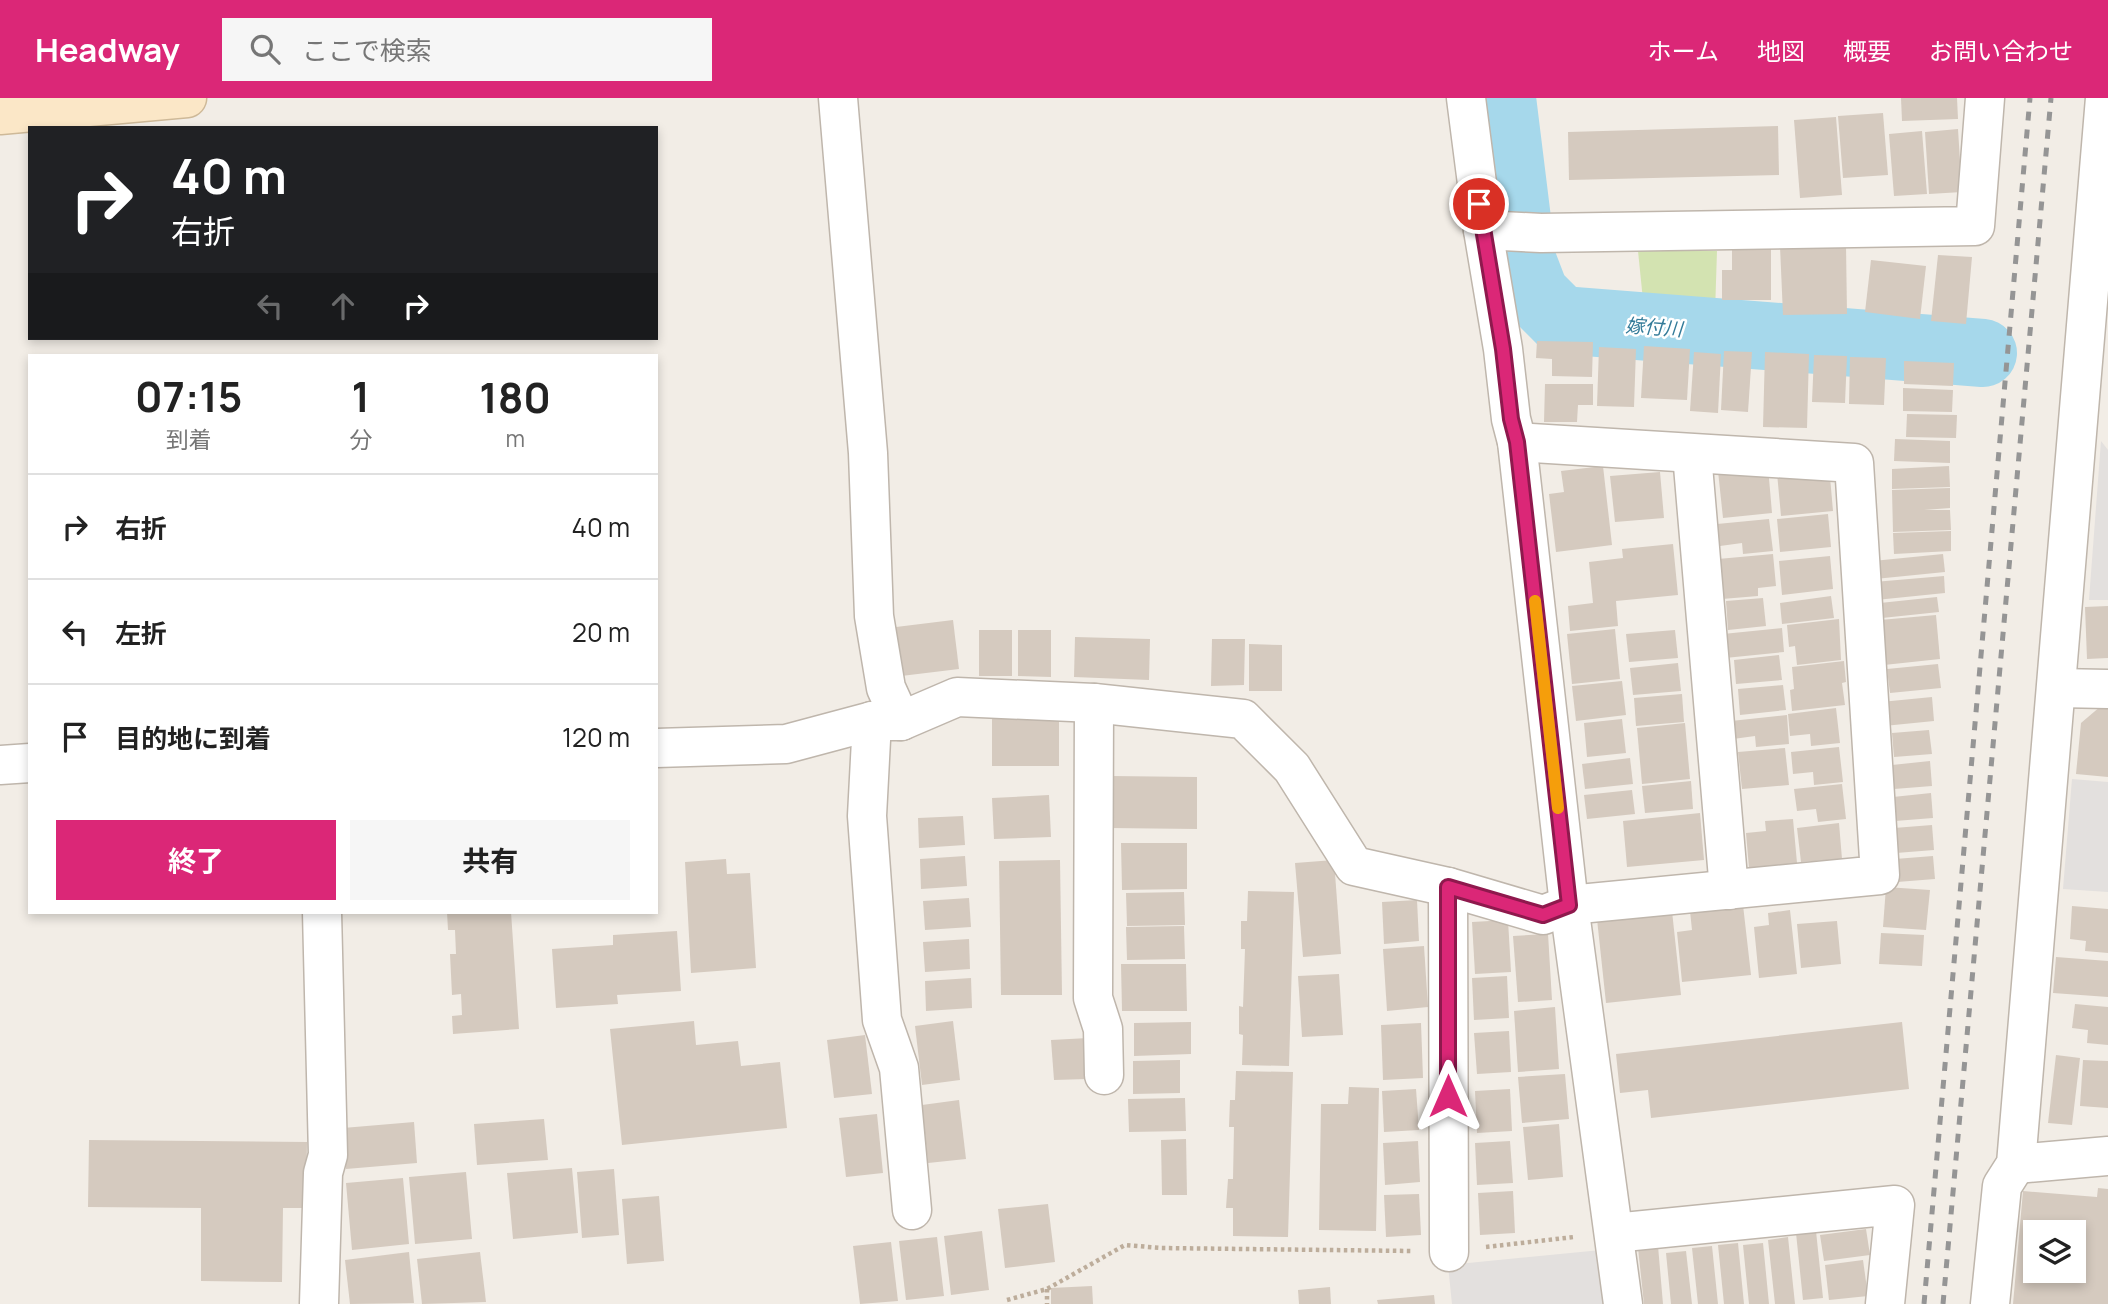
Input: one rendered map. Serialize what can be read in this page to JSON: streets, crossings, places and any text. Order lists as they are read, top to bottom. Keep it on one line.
{"water":["嫁付川"],"page":{"header":"Headway","search":"ここで検索","nav":["ホーム","地図","概要","お問い合わせ"],"turn":["40 m","右折"],"eta":["07:15","到着","1","分","180","m"],"list":[{"name":"右折","value":"40 m"},{"name":"左折","value":"20 m"},{"name":"目的地に到着","value":"120 m"}],"buttons":["終了","共有"]}}
